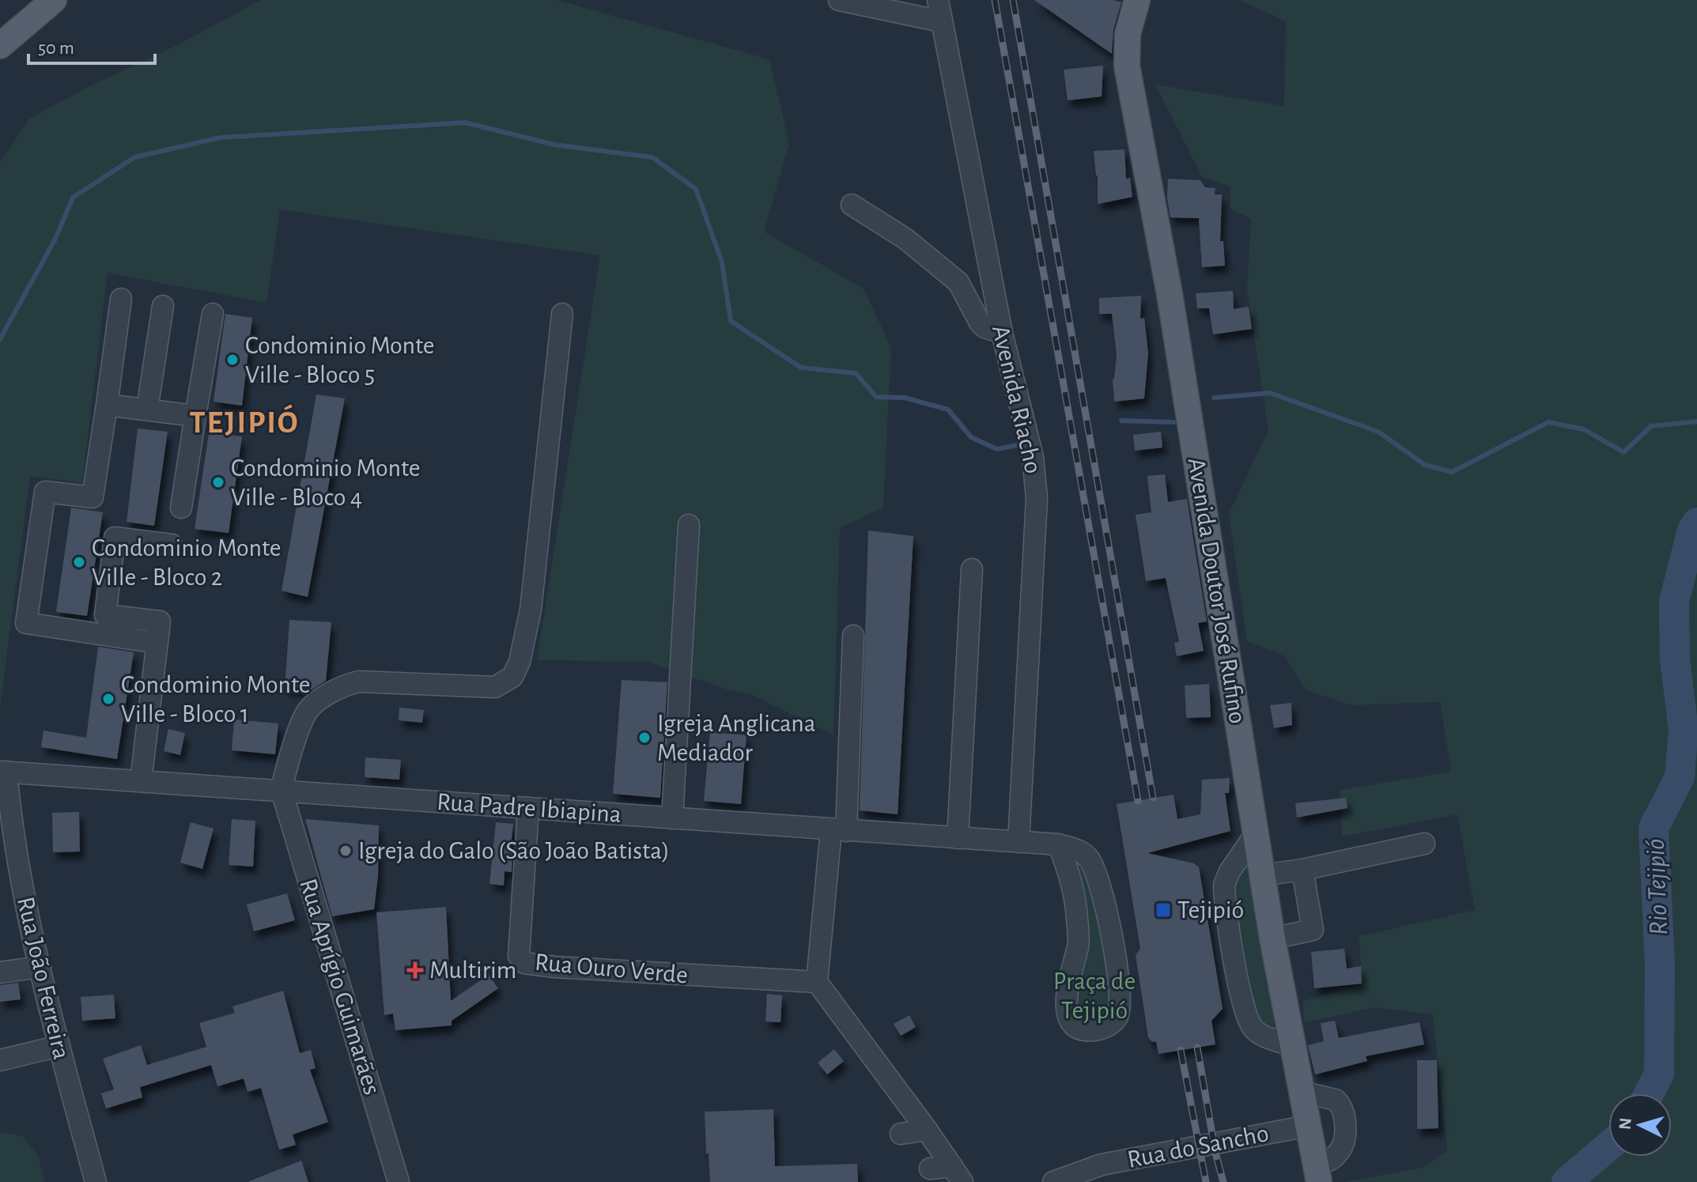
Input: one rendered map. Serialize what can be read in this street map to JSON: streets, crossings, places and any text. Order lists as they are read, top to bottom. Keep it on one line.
{"streets":{"main road":["Avenida Doutor José Rufino"],"street":["Avenida Riacho","Rua Padre Ibiapina","Rua Ouro Verde","Rua João Ferreira","Rua Aprígio Guimarães","Rua do Sancho"]},"crossings":[["Avenida Riacho","Rua Padre Ibiapina"],["Avenida Doutor José Rufino","Rua do Sancho"],["Rua Padre Ibiapina","Rua Ouro Verde"],["Rua Padre Ibiapina","Rua João Ferreira"],["Rua Padre Ibiapina","Rua Aprígio Guimarães"]],"districts":["TEJIPIÓ"],"water":["Rio Tejipió"],"parks":["Praça de Tejipió"],"places":{"other":["Condominio Monte Ville - Bloco 5","Condominio Monte Ville - Bloco 4","Condominio Monte Ville - Bloco 2","Condominio Monte Ville - Bloco 1","Igreja Anglicana Mediador","Igreja do Galo (São João Batista)"],"transit":["Tejipió"],"health":["Multirim"]},"scale_bar":"50 m","north":"left"}
